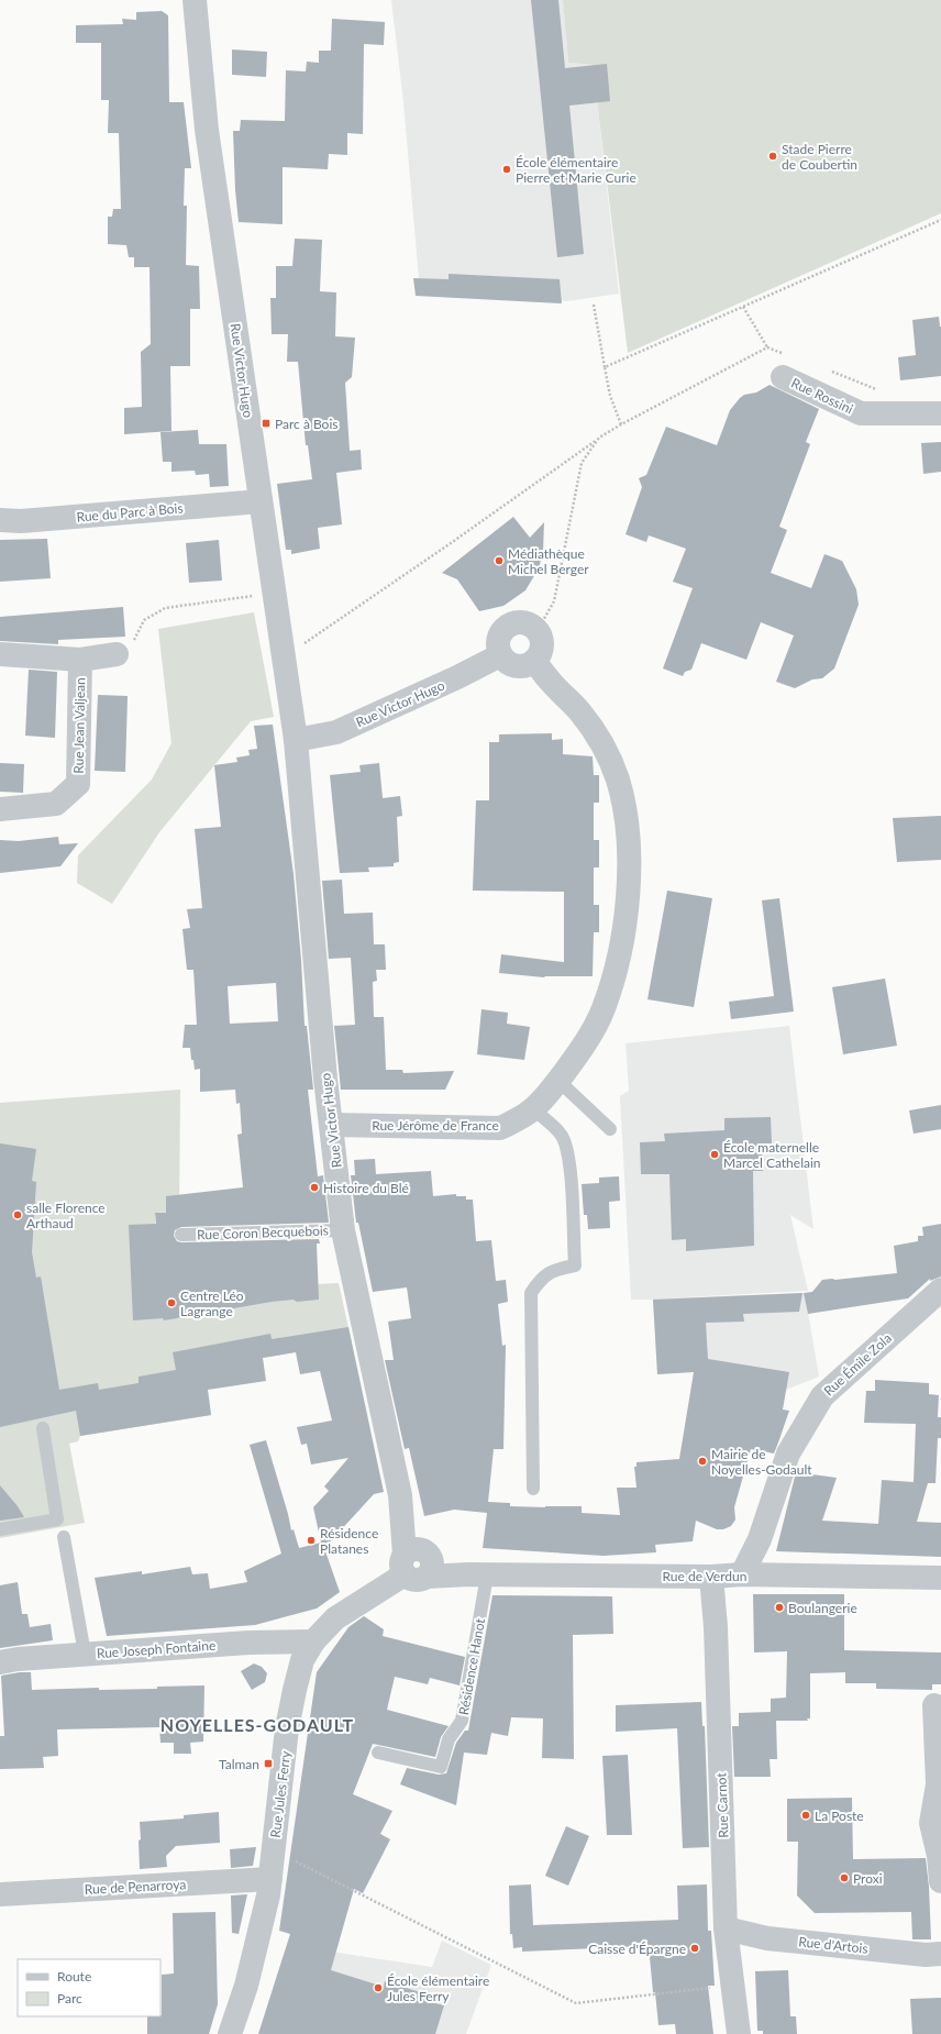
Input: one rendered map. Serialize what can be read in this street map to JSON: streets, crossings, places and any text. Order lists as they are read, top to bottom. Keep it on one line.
{"streets":{"street":["Rue Victor Hugo","Rue Rossini","Rue du Parc à Bois","Rue Jean Valjean","Rue Jérôme de France","Rue Émile Zola","Rue de Verdun","Rue Joseph Fontaine","Rue Jules Ferry","Rue Carnot","Rue de Penarroya","Rue d'Artois"],"lane":["Rue Coron Becquebois","Résidence Hanot"]},"crossings":[["Rue Victor Hugo","Rue du Parc à Bois"],["Rue Victor Hugo","Rue Jérôme de France"],["Rue Victor Hugo","Rue Coron Becquebois"],["Rue Victor Hugo","Rue de Verdun"],["Rue Victor Hugo","Rue Jules Ferry"],["Rue Émile Zola","Rue de Verdun"],["Rue de Verdun","Résidence Hanot"],["Rue de Verdun","Rue Jules Ferry"],["Rue de Verdun","Rue Carnot"],["Rue Joseph Fontaine","Rue Jules Ferry"],["Rue Jules Ferry","Rue de Penarroya"],["Rue Carnot","Rue d'Artois"]],"districts":["NOYELLES-GODAULT"],"places":{"other":["Stade Pierre de Coubertin","École élémentaire Pierre et Marie Curie","Médiathèque Michel Berger","École maternelle Marcel Cathelain","Histoire du Blé","salle Florence Arthaud","Centre Léo Lagrange","Mairie de Noyelles-Godault","Résidence Platanes","Boulangerie","La Poste","Proxi","Caisse d'Épargne","École élémentaire Jules Ferry"],"transit":["Parc à Bois","Talman"]},"legend":["Route","Parc"]}
